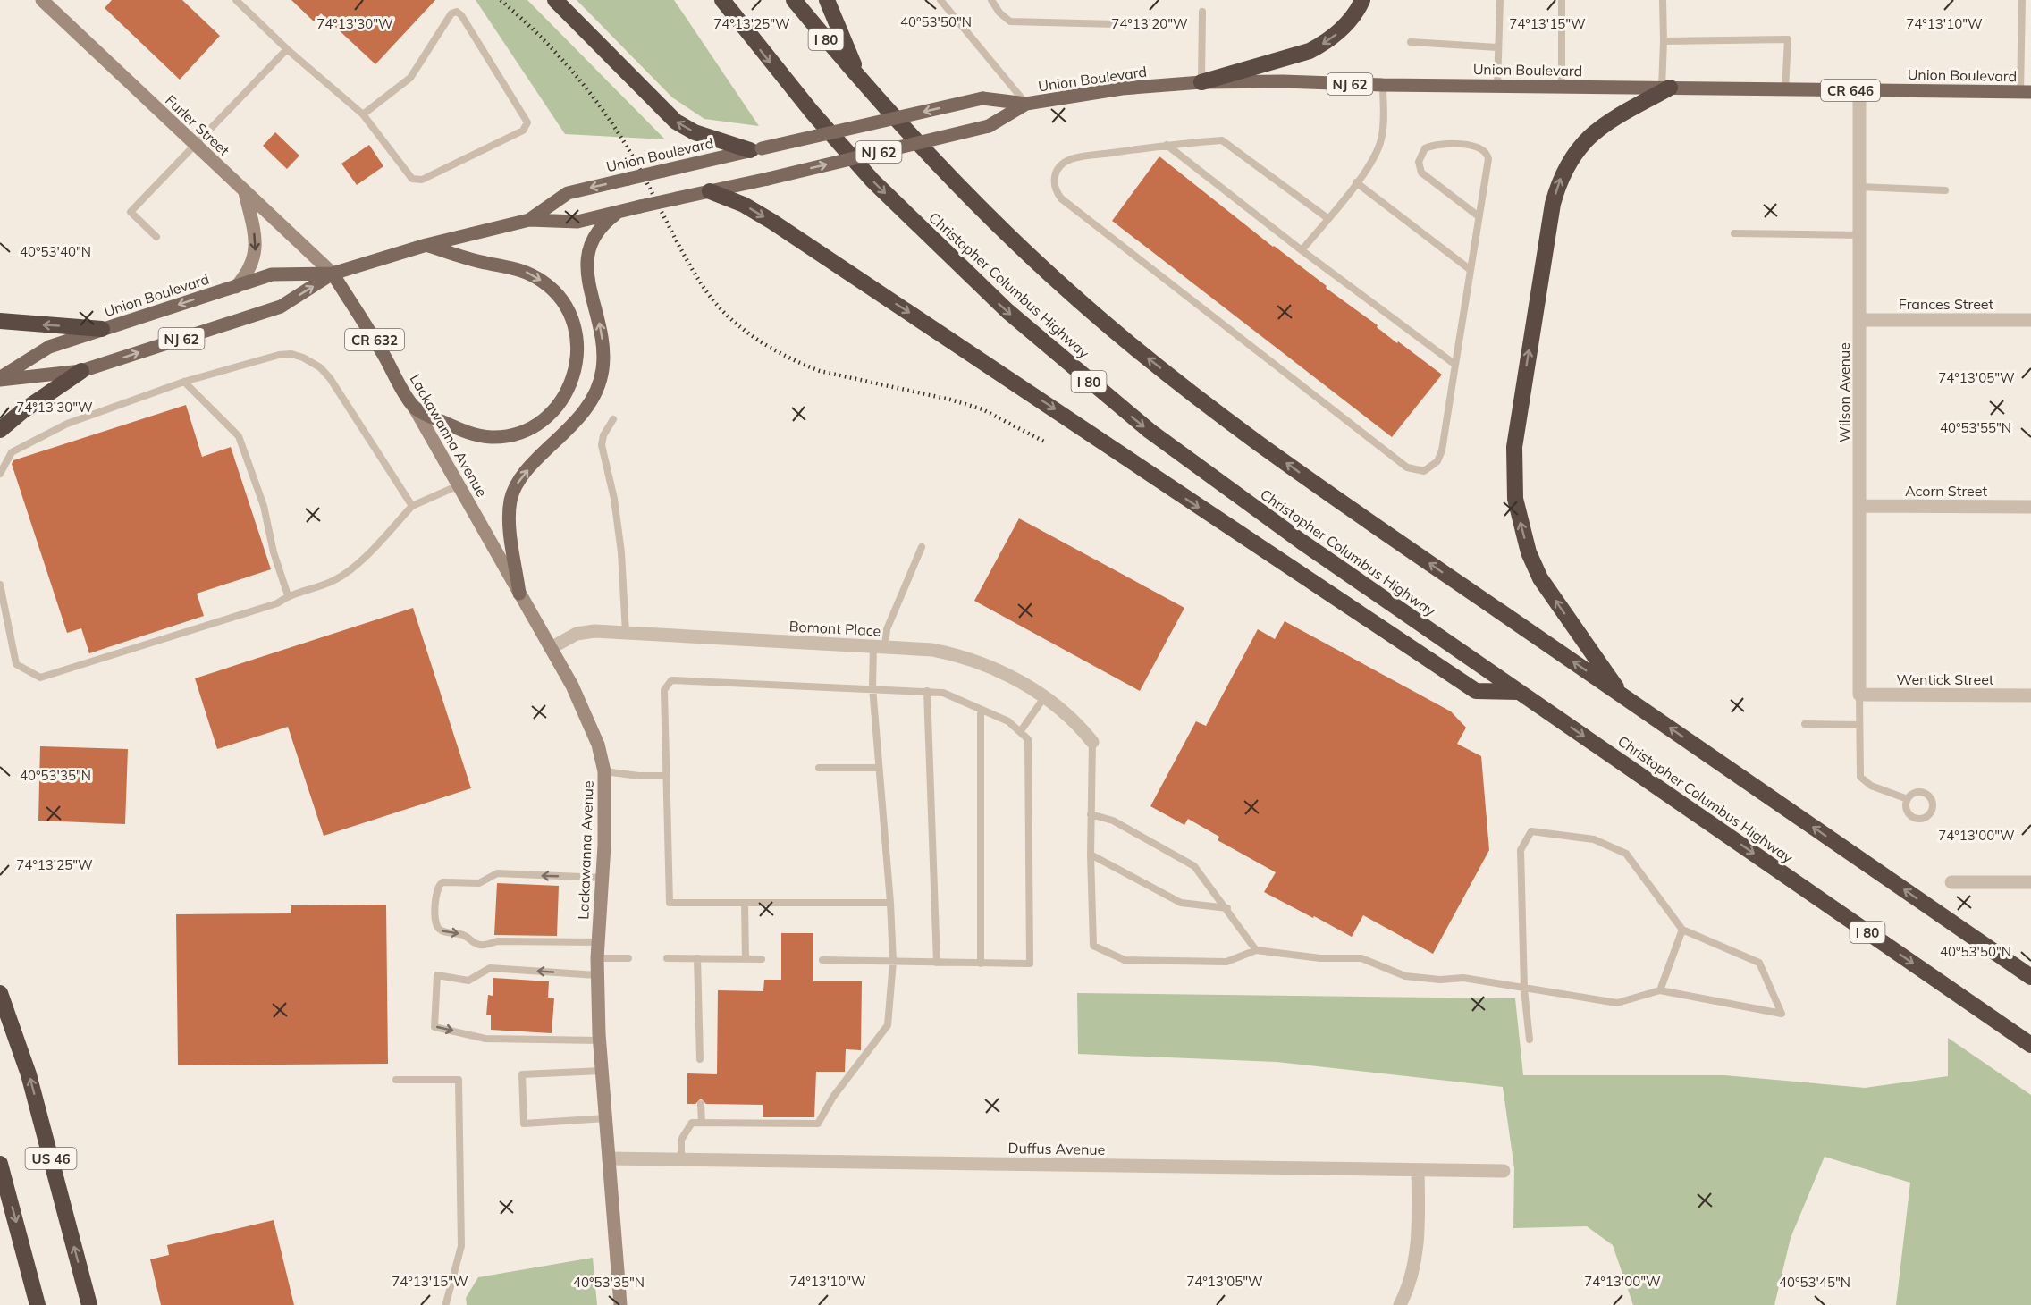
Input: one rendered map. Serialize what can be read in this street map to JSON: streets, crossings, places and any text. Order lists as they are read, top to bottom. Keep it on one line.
{"streets":{"highway":["I 80","Christopher Columbus Highway","US 46"],"main road":["Union Boulevard","NJ 62","CR 646","CR 632","Lackawanna Avenue"],"street":["Furler Street","Frances Street","Wilson Avenue","Acorn Street","Bomont Place","Wentick Street","Duffus Avenue"]},"crossings":[["Union Boulevard","Furler Street"],["Union Boulevard","Wilson Avenue"],["Union Boulevard","Lackawanna Avenue"],["Furler Street","Lackawanna Avenue"],["Frances Street","Wilson Avenue"],["Wilson Avenue","Acorn Street"],["Wilson Avenue","Wentick Street"],["Lackawanna Avenue","Bomont Place"],["Lackawanna Avenue","Duffus Avenue"]],"coordinates":["40°53'50\"N","74°13'30\"W","74°13'25\"W","74°13'20\"W","74°13'15\"W","74°13'10\"W","40°53'40\"N","74°13'05\"W","40°53'55\"N","40°53'35\"N","74°13'00\"W","40°53'45\"N"]}
